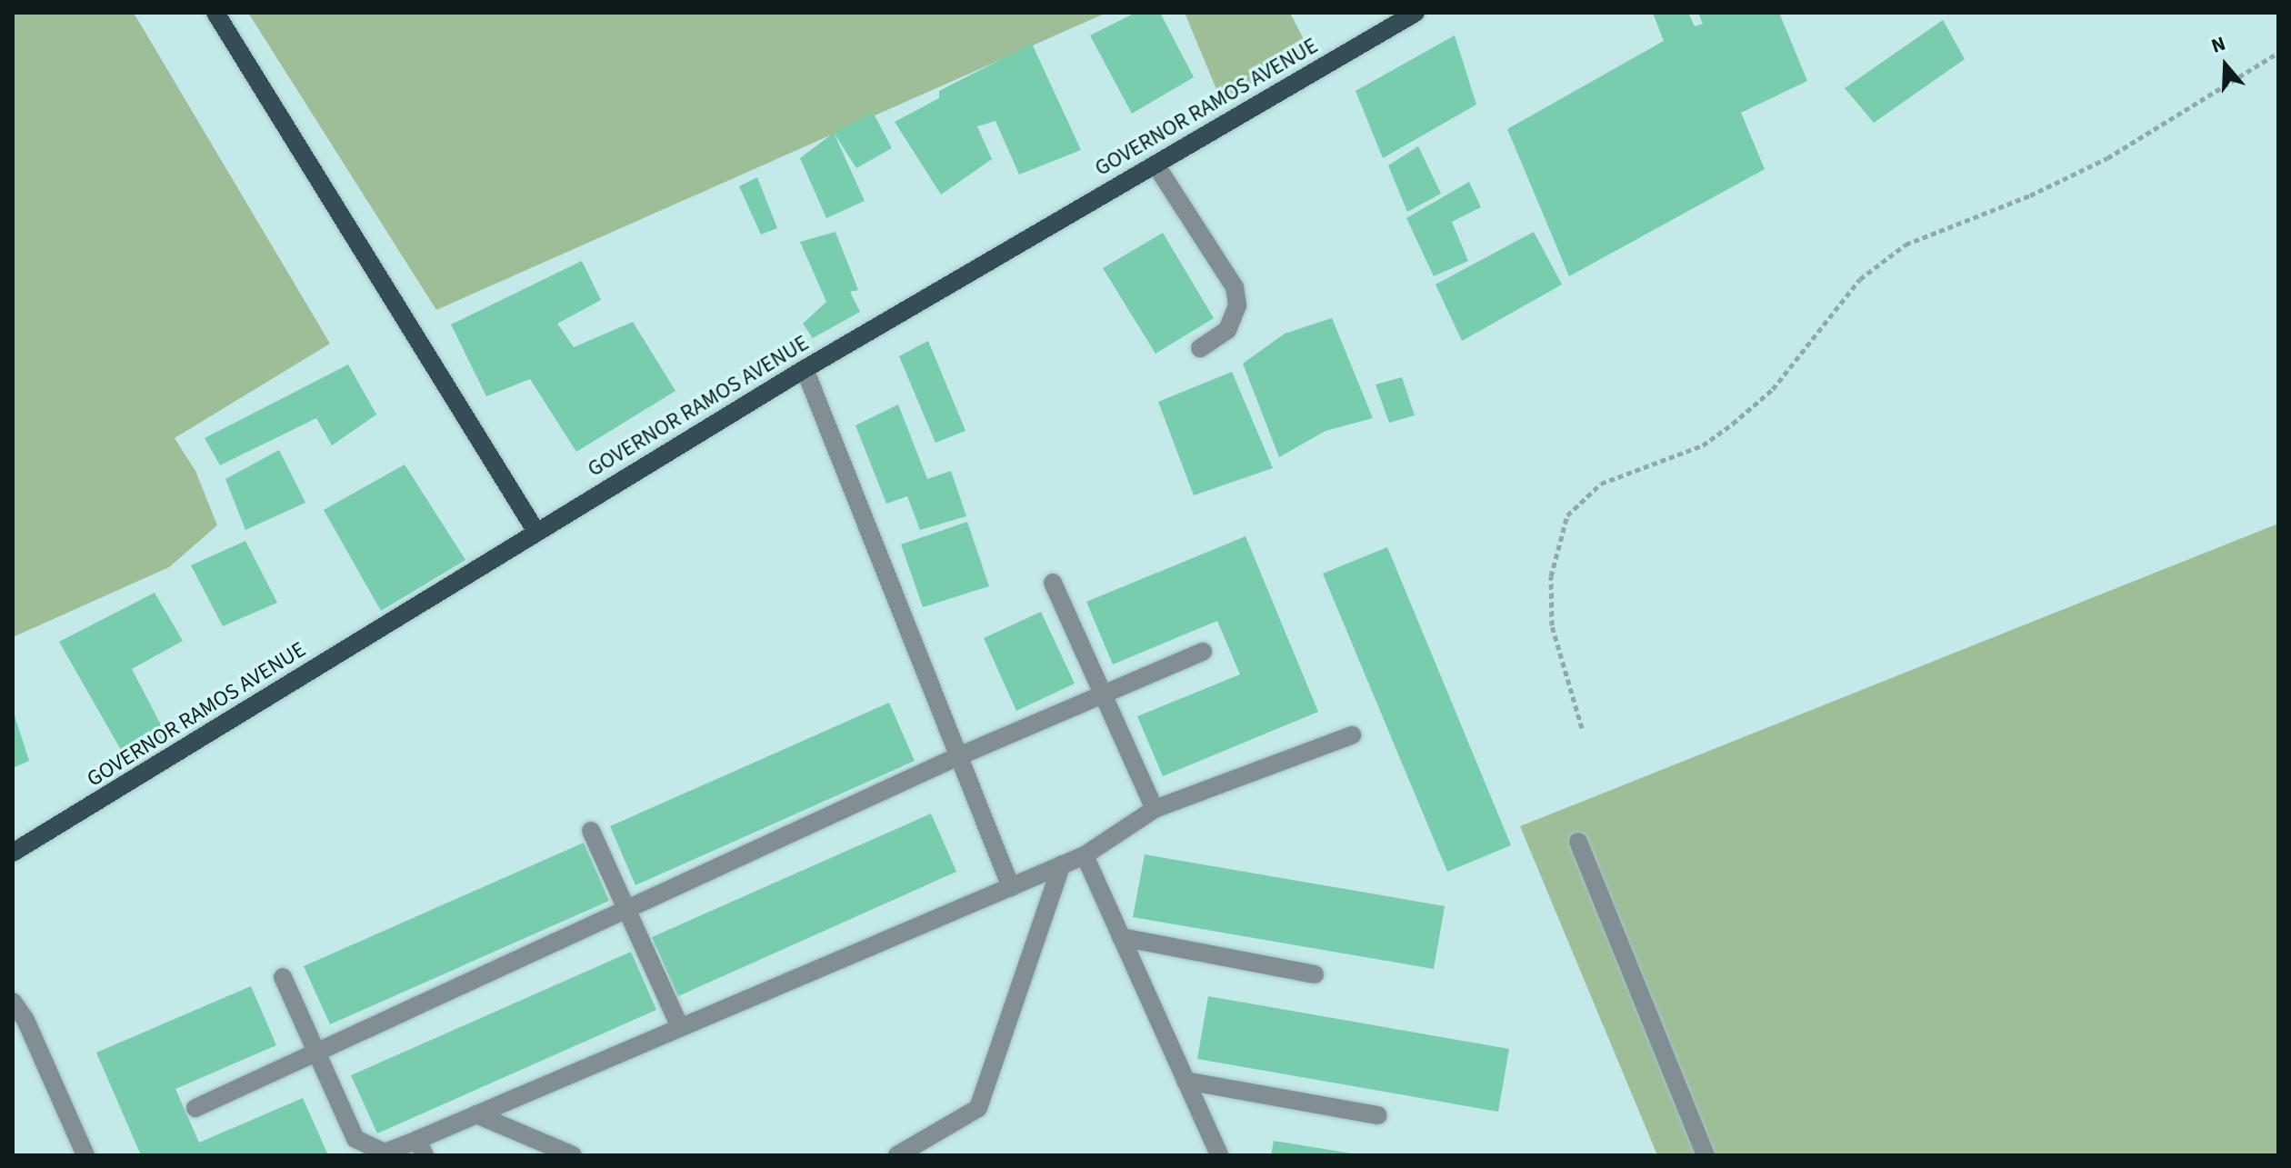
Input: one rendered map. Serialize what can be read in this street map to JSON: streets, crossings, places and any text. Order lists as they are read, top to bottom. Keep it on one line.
{"streets":{"main road":["GOVERNOR RAMOS AVENUE"]},"north":"top"}
